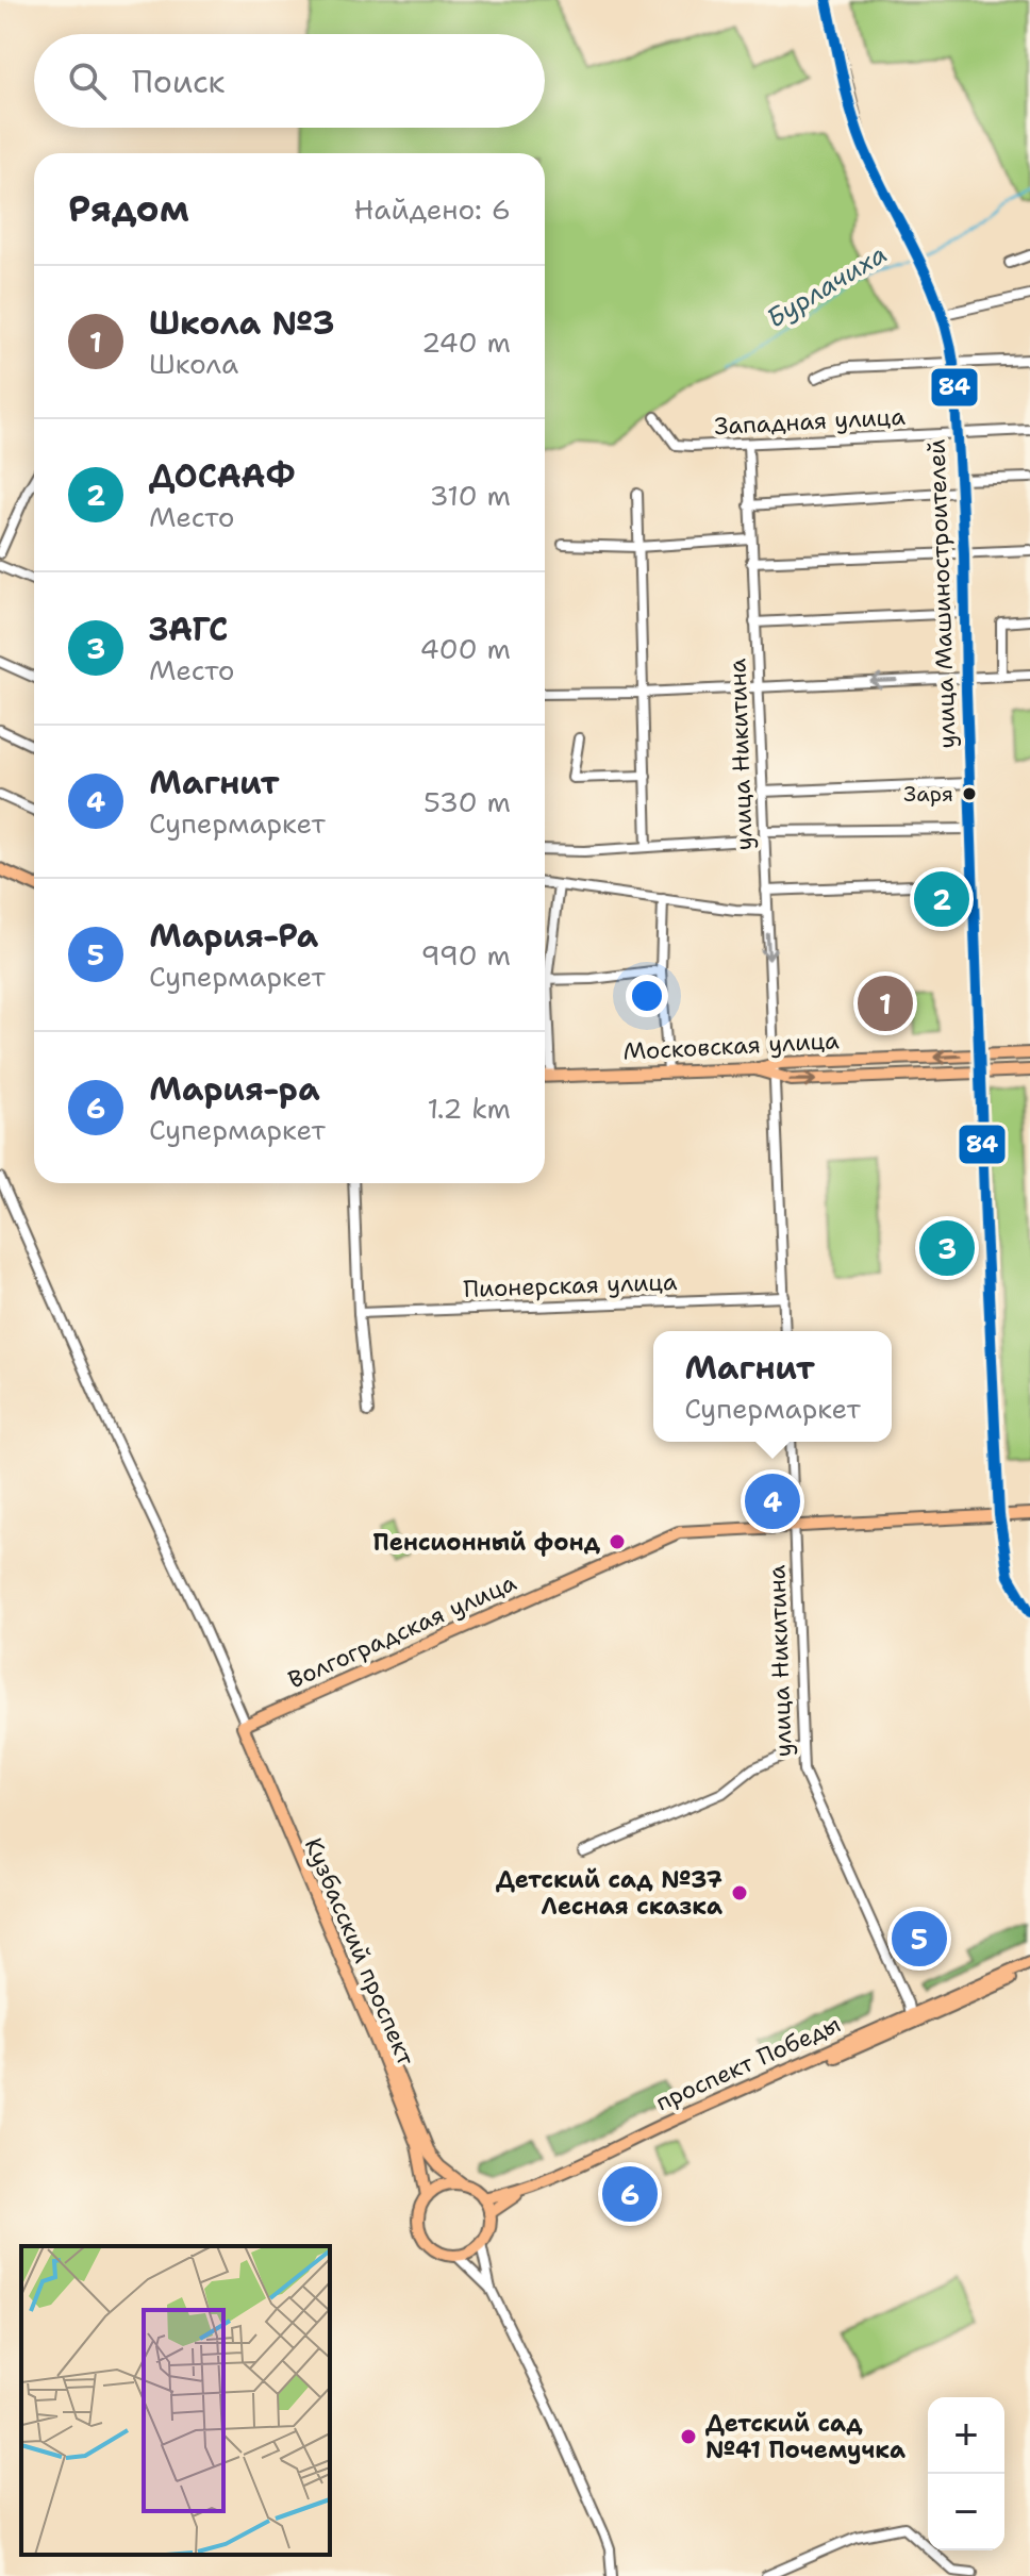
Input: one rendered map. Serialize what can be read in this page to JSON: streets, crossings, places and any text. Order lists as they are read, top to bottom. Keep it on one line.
{"streets":{"main road":["улица Машиностроителей","Московская улица","Волгоградская улица","Кузбасский проспект","проспект Победы"],"street":["Западная улица","улица Никитина","Пионерская улица"]},"crossings":[["Западная улица","улица Машиностроителей"],["Западная улица","улица Никитина"],["улица Машиностроителей","Московская улица"],["улица Машиностроителей","Волгоградская улица"],["улица Никитина","Московская улица"],["улица Никитина","Волгоградская улица"],["улица Никитина","проспект Победы"],["Волгоградская улица","Кузбасский проспект"],["Кузбасский проспект","проспект Победы"]],"water":["Бурлачиха"],"places":["Заря","Пенсионный фонд","Детский сад №37 Лесная сказка","Детский сад №41 Почемучка"],"lines":["transit line 84"],"page":{"search":"Поиск","heading":["Рядом","Найдено: 6"],"list":[{"mark":"1","name":"Школа №3","note":"Школа","value":"240 m"},{"mark":"2","name":"ДОСААФ","note":"Место","value":"310 m"},{"mark":"3","name":"ЗАГС","note":"Место","value":"400 m"},{"mark":"4","name":"Магнит","note":"Супермаркет","value":"530 m"},{"mark":"5","name":"Мария-Ра","note":"Супермаркет","value":"990 m"},{"mark":"6","name":"Мария-ра","note":"Супермаркет","value":"1.2 km"}],"pins":["2","1","3","4","5","6"],"popup":["Магнит","Супермаркет"],"map_buttons":["+","−"]}}
